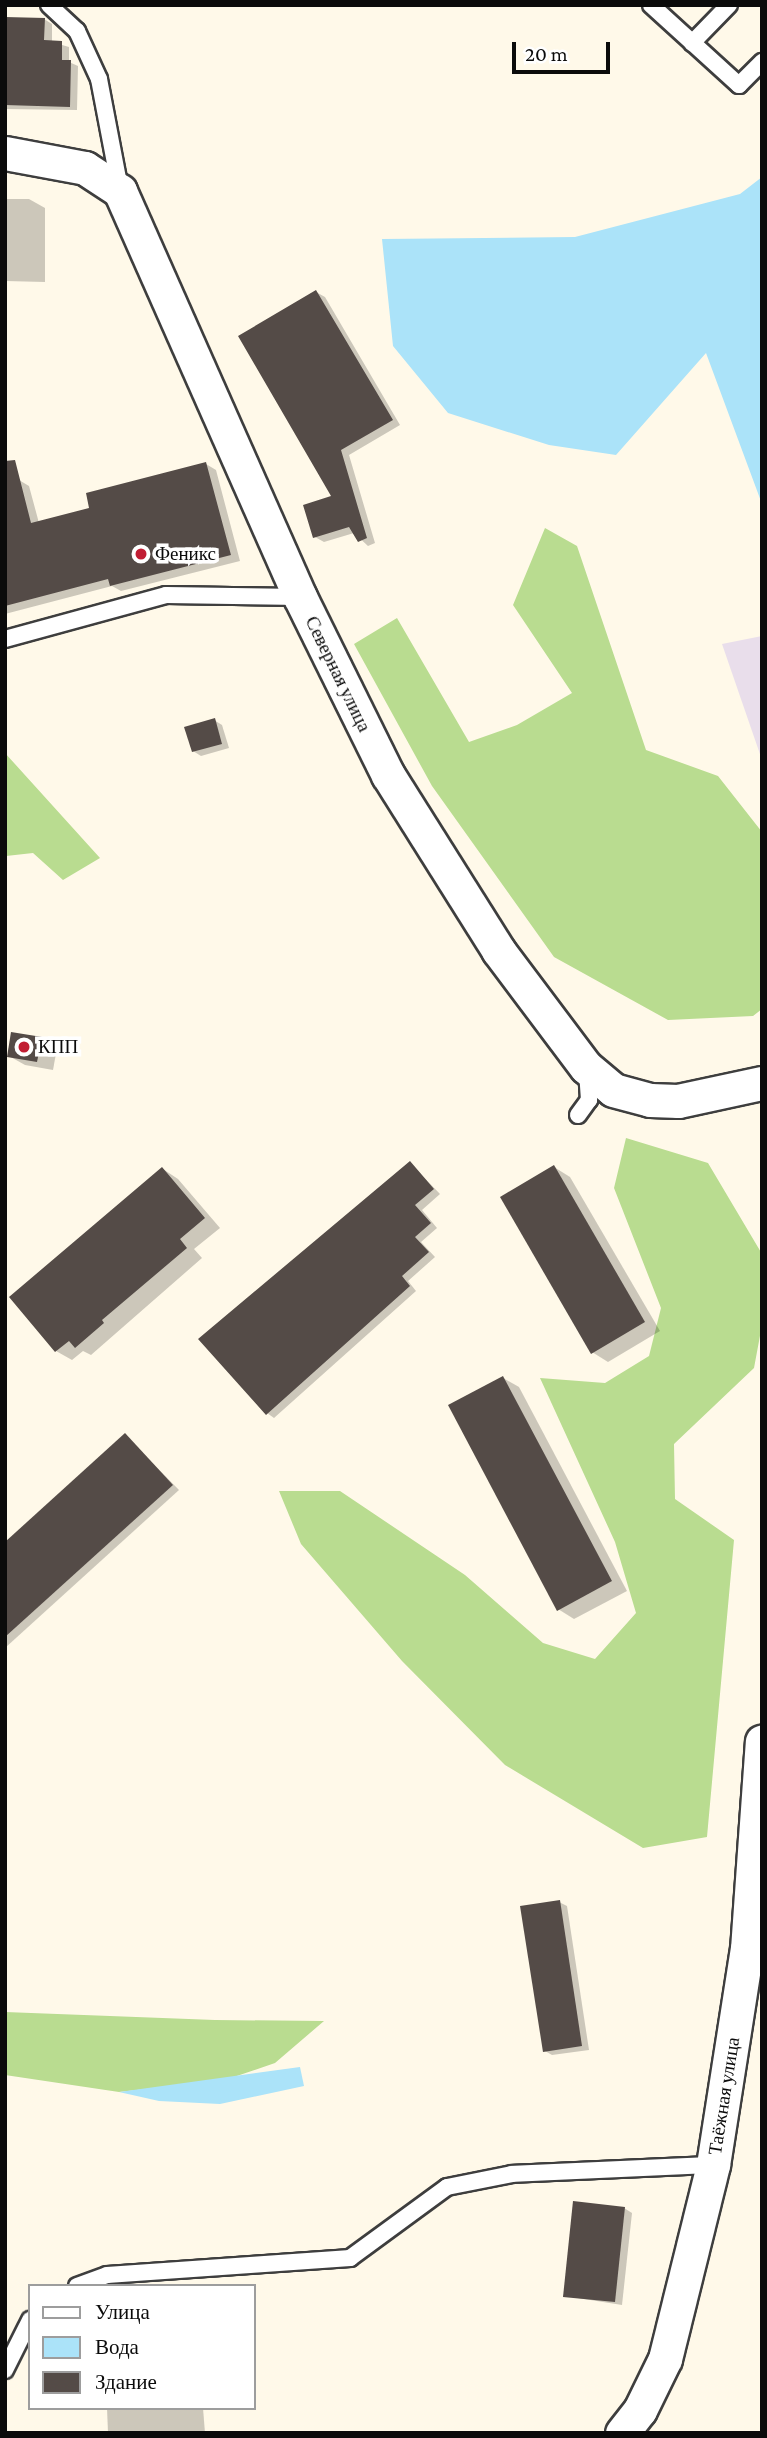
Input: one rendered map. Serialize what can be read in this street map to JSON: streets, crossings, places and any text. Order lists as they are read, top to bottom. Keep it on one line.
{"streets":{"street":["Северная улица","Таёжная улица"]},"places":["Феникс","КПП"],"legend":["Улица","Вода","Здание"],"scale_bar":"20 m"}
